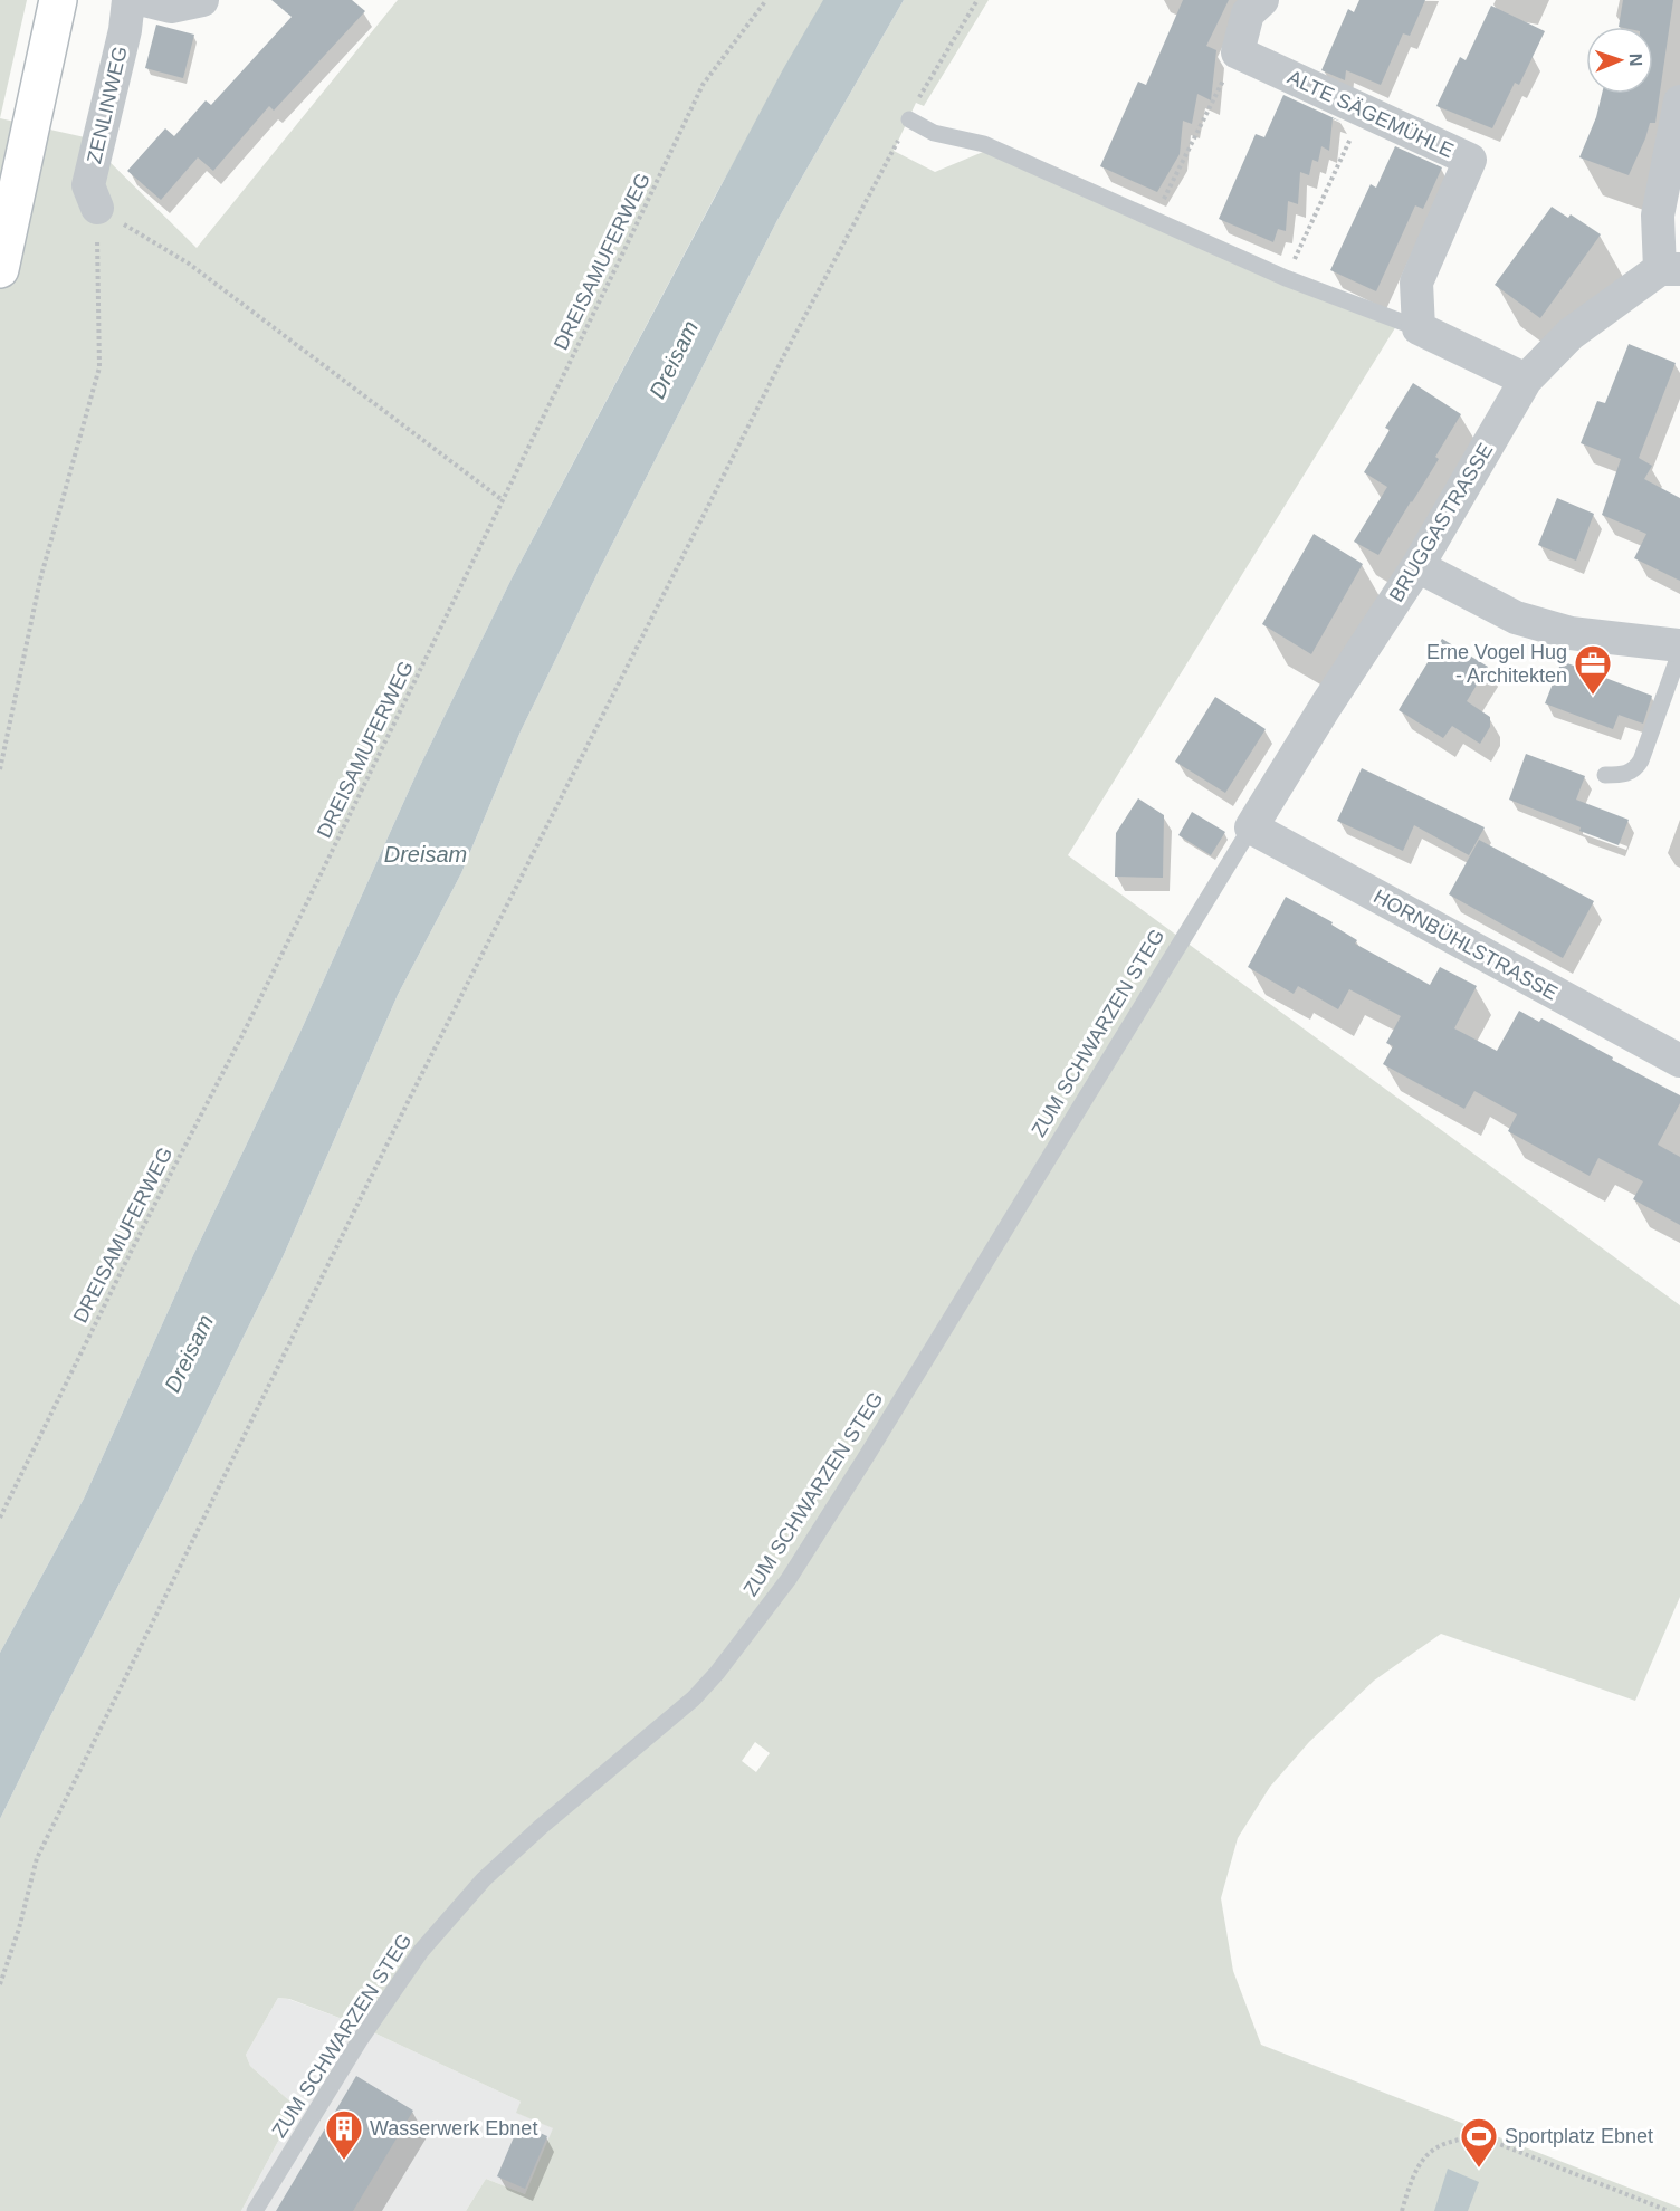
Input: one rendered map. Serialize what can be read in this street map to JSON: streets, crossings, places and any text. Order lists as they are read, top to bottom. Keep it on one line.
{"streets":{"street":["ZENLINWEG","ALTE SÄGEMÜHLE","BRUGGASTRASSE","HORNBÜHLSTRASSE"],"lane":["ZUM SCHWARZEN STEG"],"path":["DREISAMUFERWEG"]},"crossings":[["BRUGGASTRASSE","HORNBÜHLSTRASSE"],["BRUGGASTRASSE","ZUM SCHWARZEN STEG"],["HORNBÜHLSTRASSE","ZUM SCHWARZEN STEG"]],"water":["Dreisam"],"places":{"office":["Erne Vogel Hug - Architekten"],"building":["Wasserwerk Ebnet"],"sports":["Sportplatz Ebnet"]},"north":"right"}
